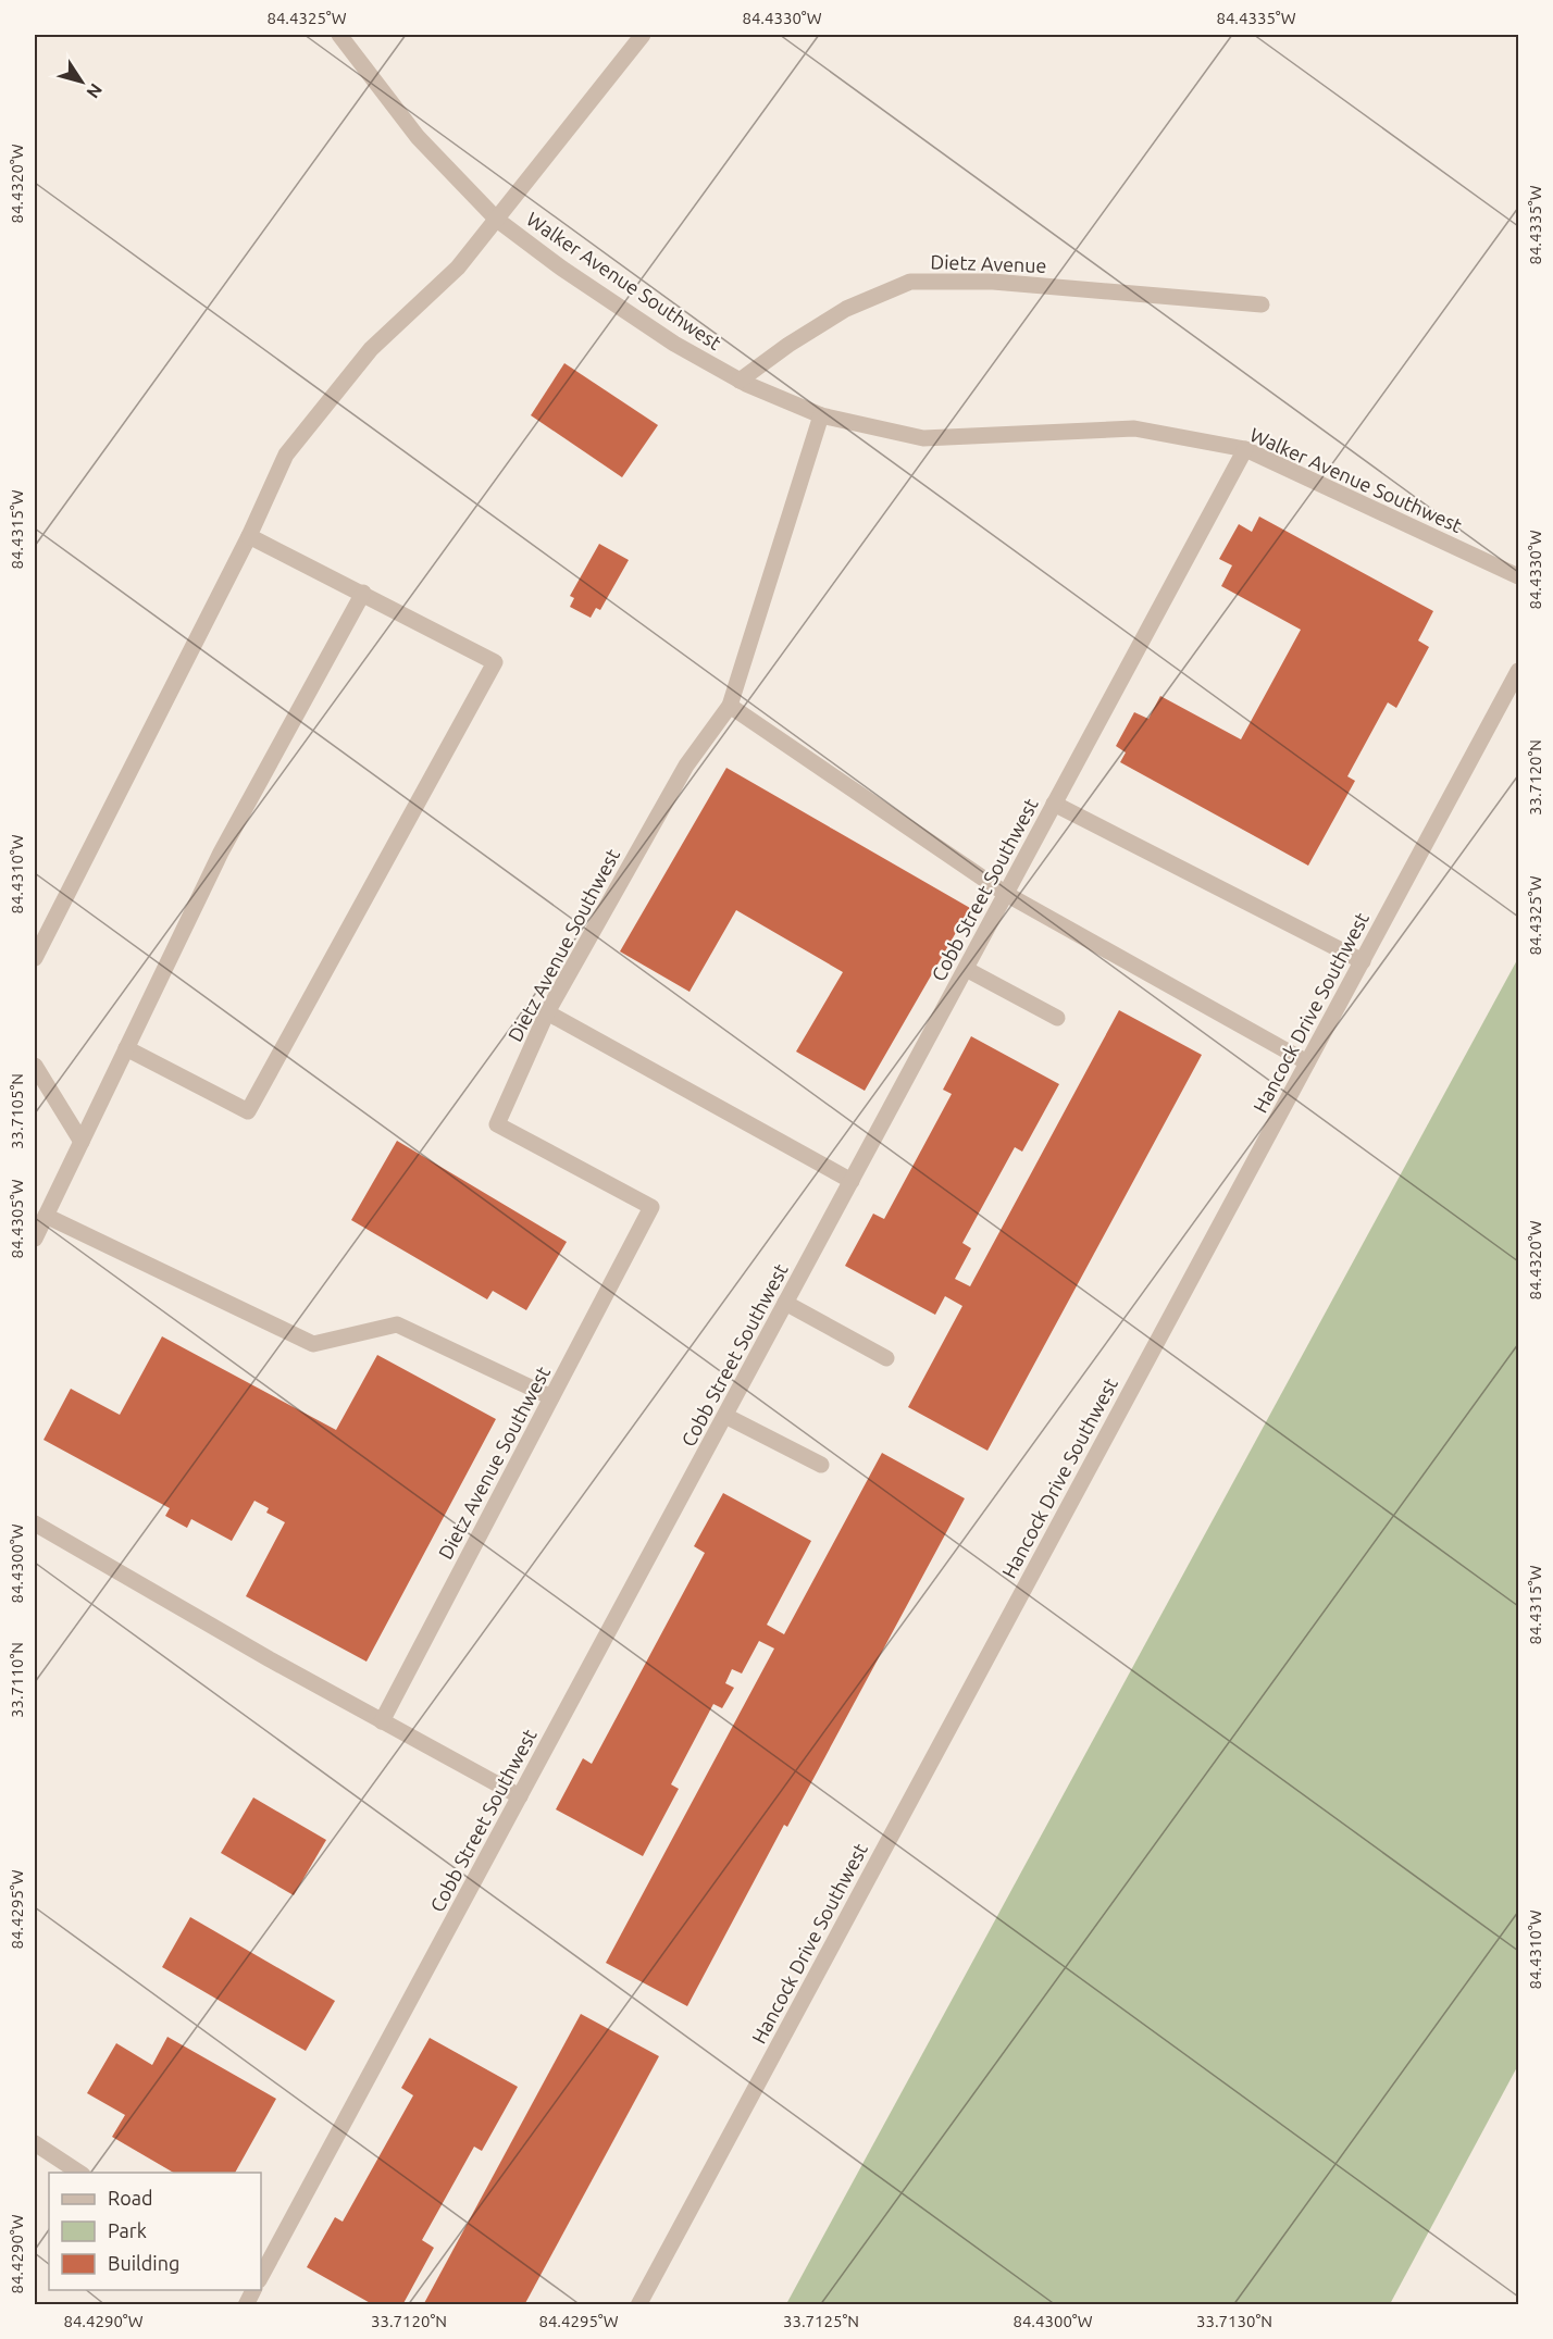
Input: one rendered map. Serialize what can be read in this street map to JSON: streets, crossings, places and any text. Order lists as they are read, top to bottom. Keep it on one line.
{"streets":{"street":["Dietz Avenue","Walker Avenue Southwest","Cobb Street Southwest","Dietz Avenue Southwest","Hancock Drive Southwest"]},"crossings":[["Dietz Avenue","Walker Avenue Southwest"],["Walker Avenue Southwest","Cobb Street Southwest"],["Walker Avenue Southwest","Dietz Avenue Southwest"]],"legend":["Road","Park","Building"],"north":"bottom right","coordinates":["84.4325°W","84.4330°W","84.4335°W","84.4320°W","84.4315°W","33.7120°N","84.4310°W","33.7105°N","84.4305°W","84.4300°W","33.7110°N","84.4295°W","84.4290°W","33.7125°N","33.7130°N"]}
